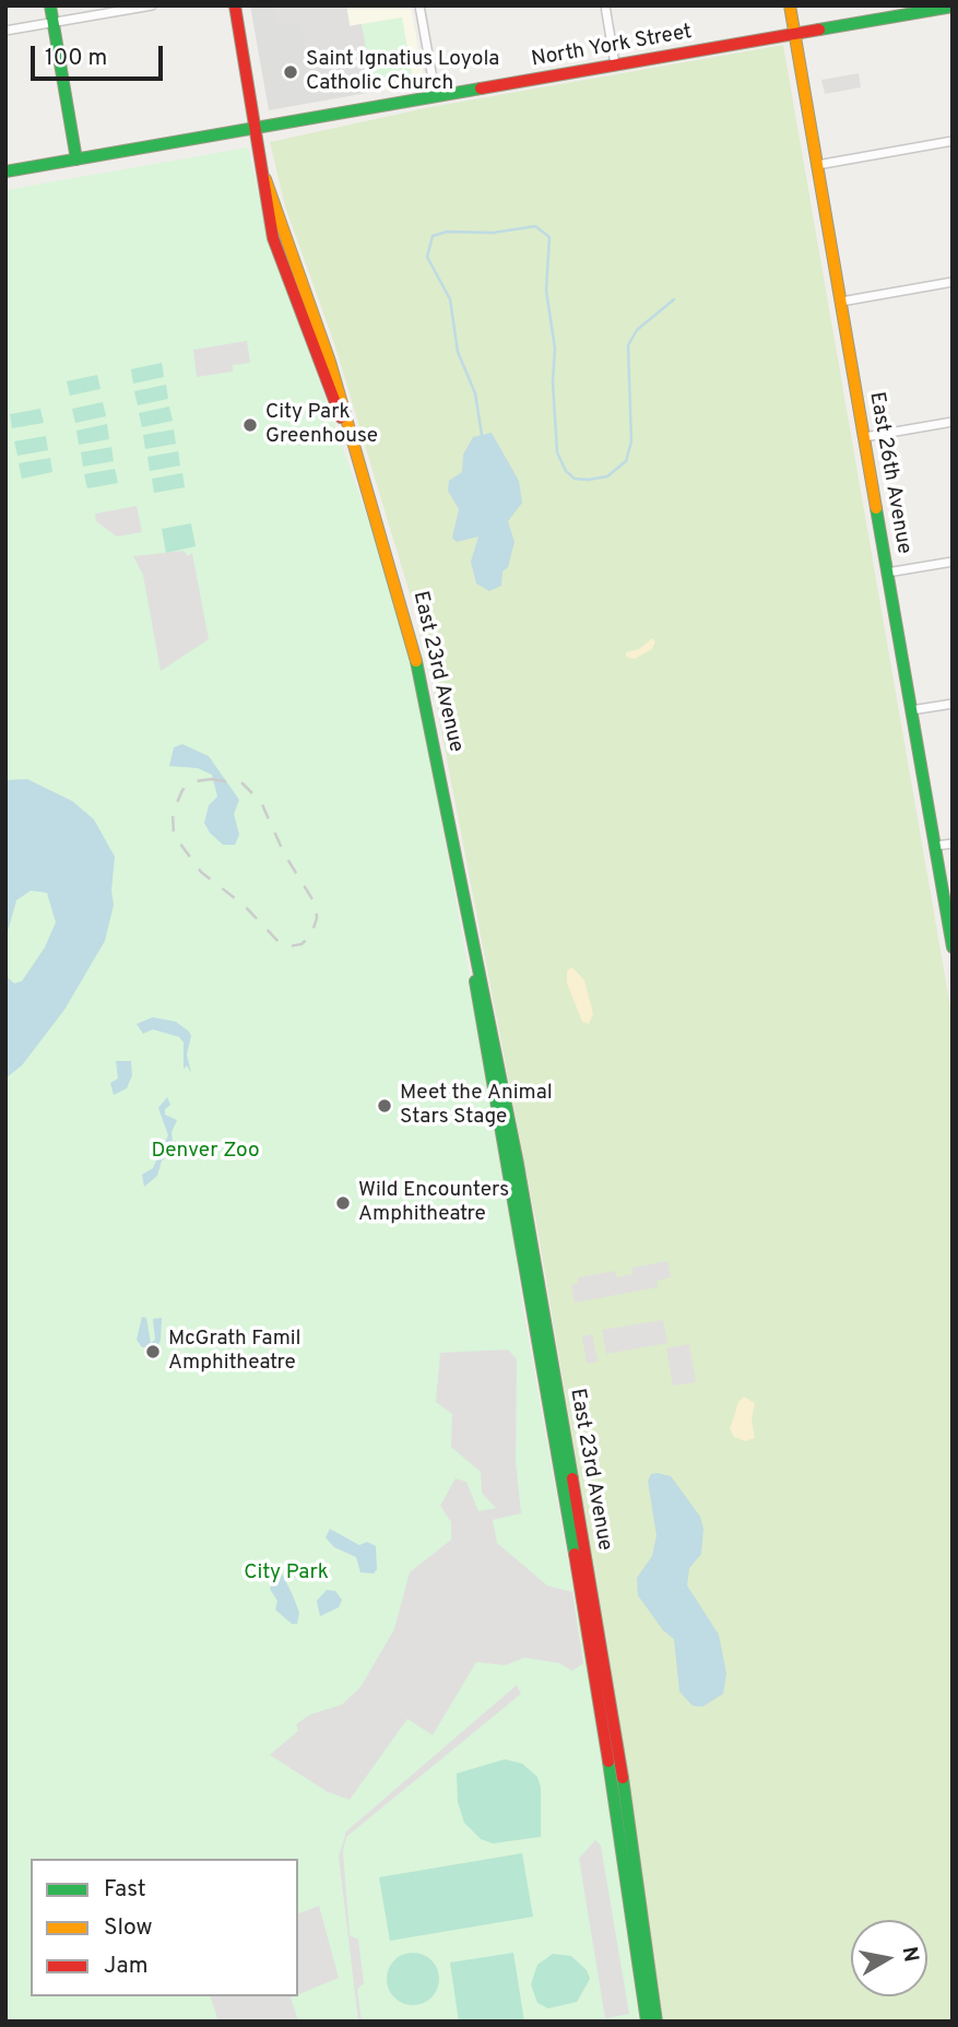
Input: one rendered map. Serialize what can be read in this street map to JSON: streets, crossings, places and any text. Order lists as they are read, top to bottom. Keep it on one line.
{"streets":{"main road":["North York Street","East 26th Avenue","East 23rd Avenue"]},"crossings":[["North York Street","East 26th Avenue"],["North York Street","East 23rd Avenue"]],"parks":["Denver Zoo","City Park"],"places":["Saint Ignatius Loyola Catholic Church","City Park Greenhouse","Meet the Animal Stars Stage","Wild Encounters Amphitheatre","McGrath Famil Amphitheatre"],"legend":["Fast","Slow","Jam"],"scale_bar":"100 m","north":"right"}
